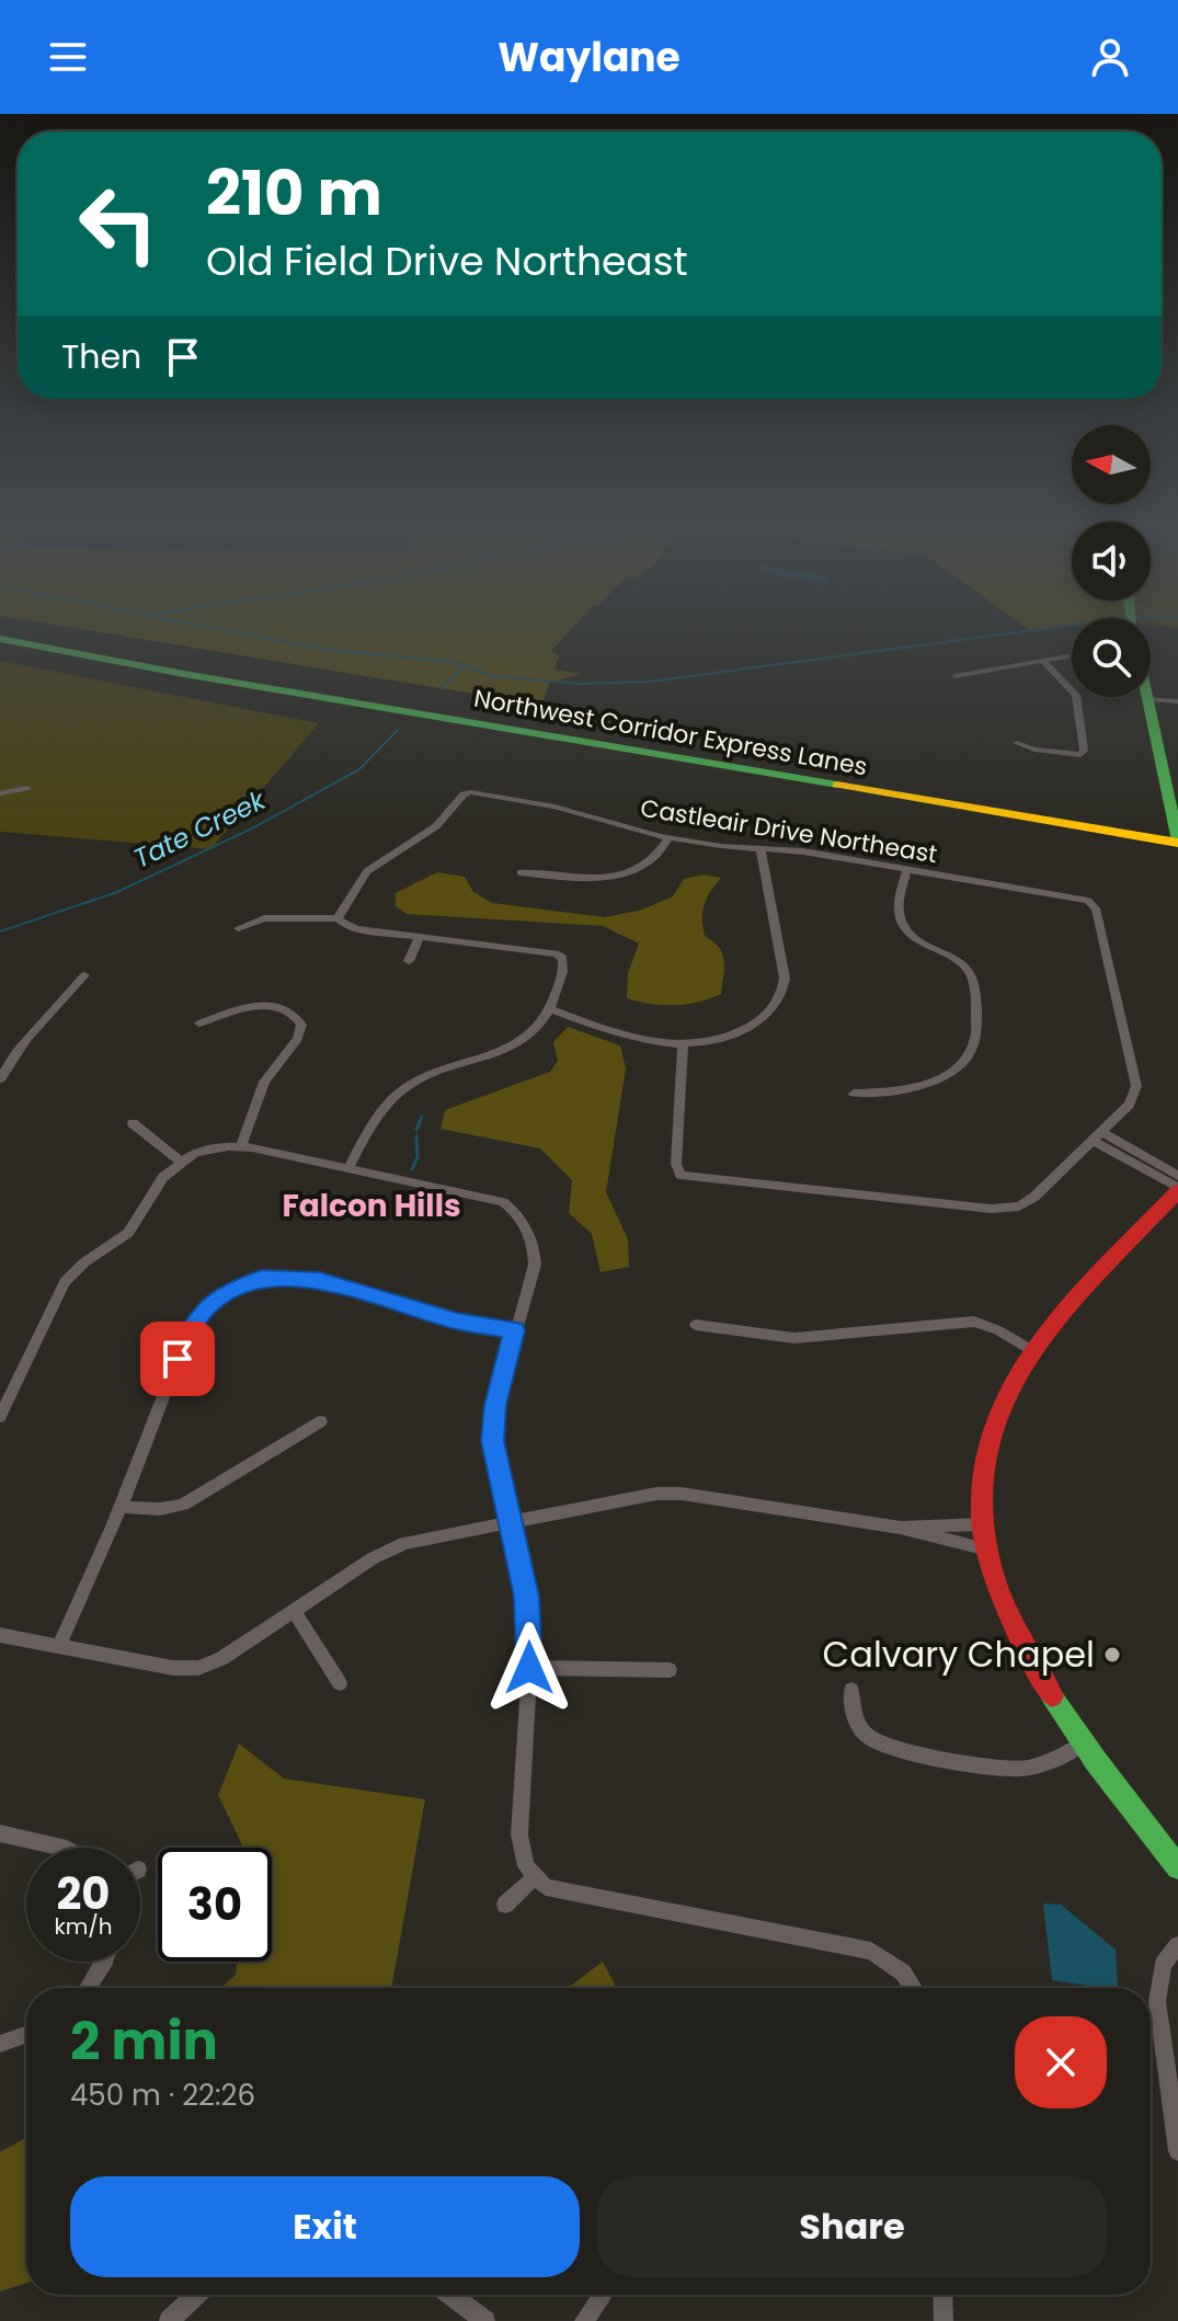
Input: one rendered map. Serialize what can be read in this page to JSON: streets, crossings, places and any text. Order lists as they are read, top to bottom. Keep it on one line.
{"streets":{"main road":["Northwest Corridor Express Lanes"],"street":["Castleair Drive Northeast"]},"districts":["Falcon Hills"],"water":["Tate Creek"],"places":["Calvary Chapel"],"north":"left","page":{"header":"Waylane","turn":["210 m","Old Field Drive Northeast"],"then":"Then","speed":"20 km/h","limit":"30","heading":["2 min","450 m · 22:26"],"buttons":["Exit","Share"]}}
